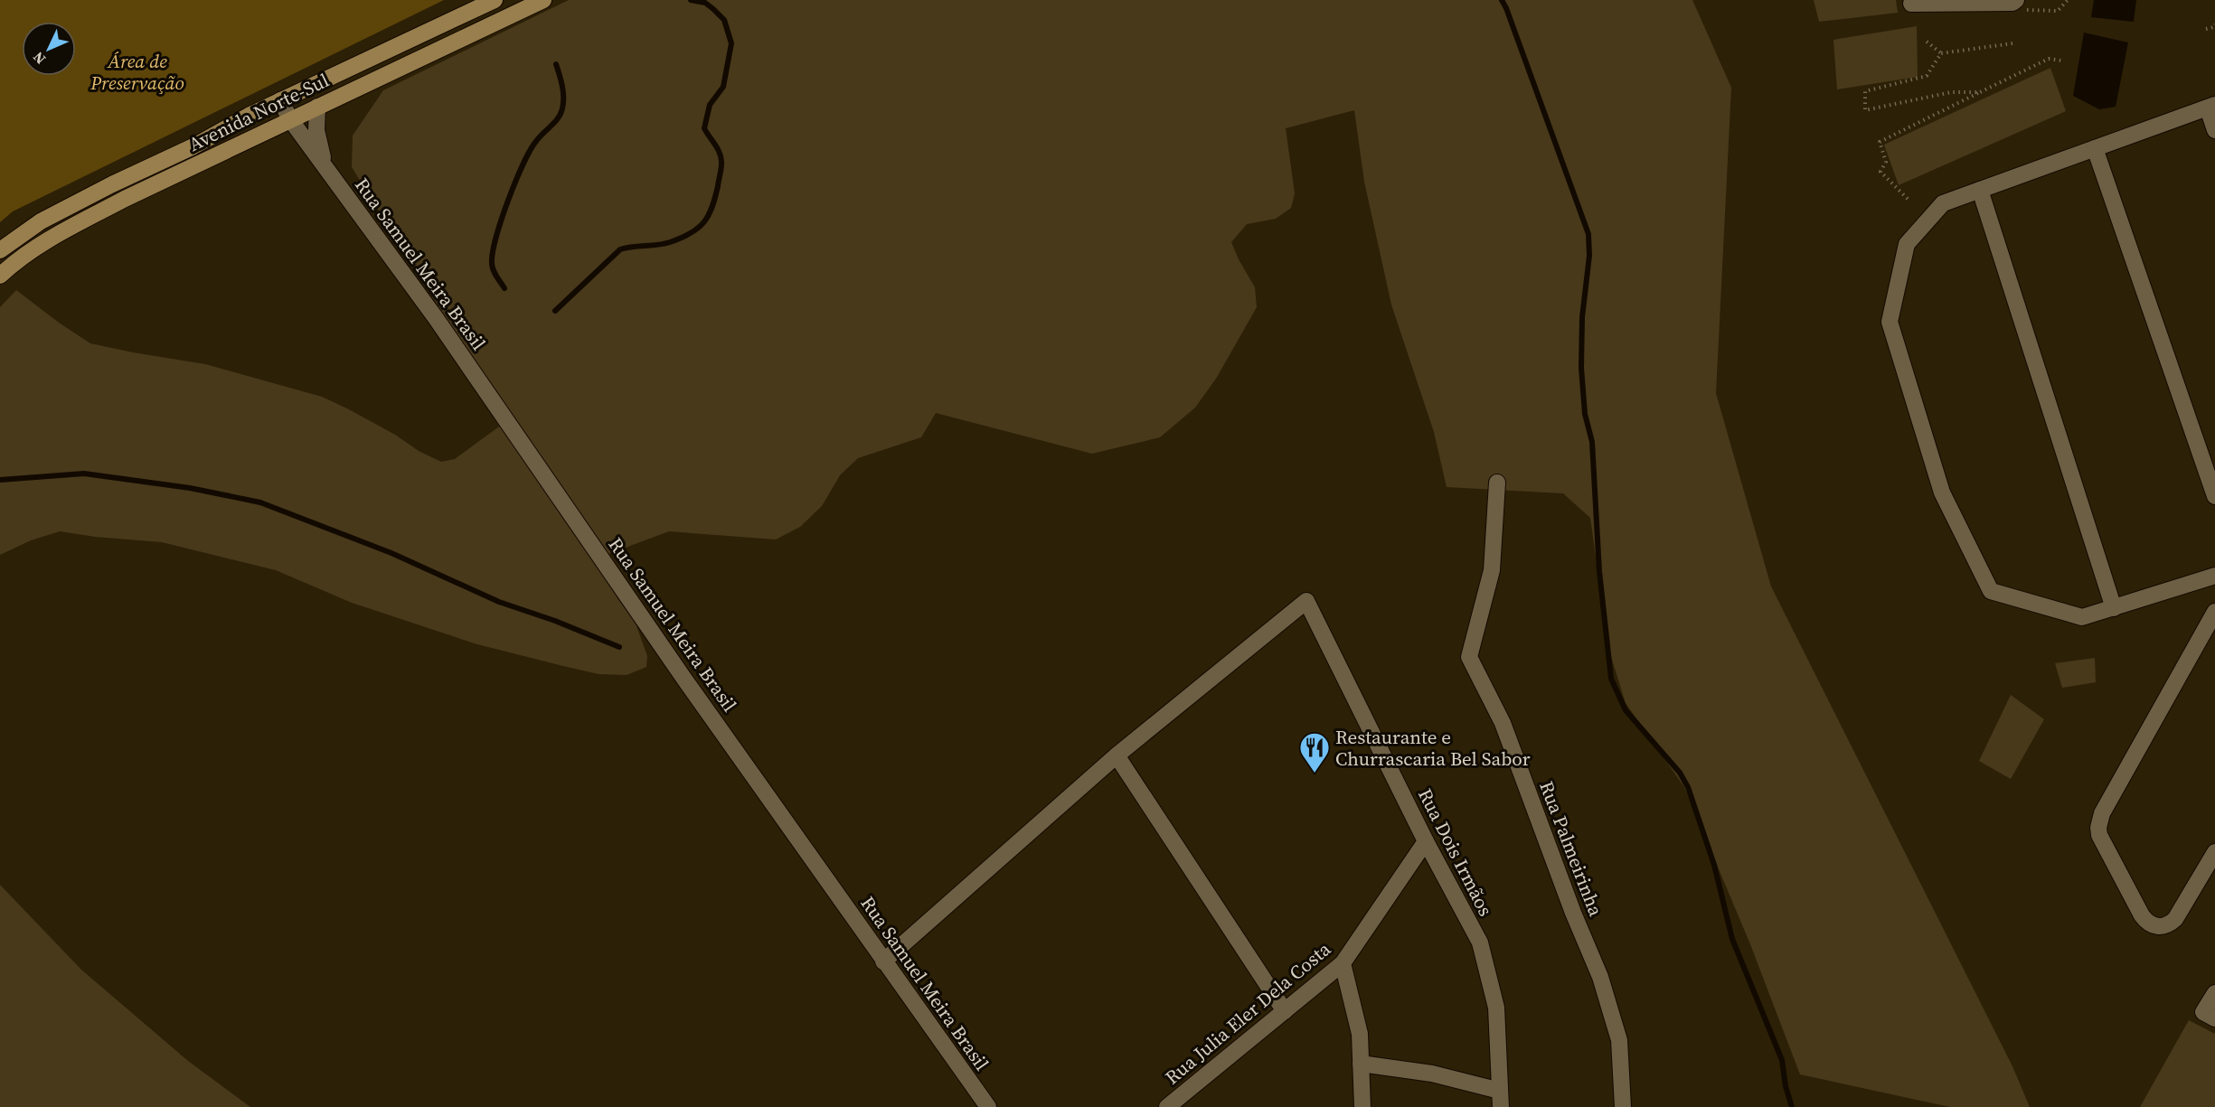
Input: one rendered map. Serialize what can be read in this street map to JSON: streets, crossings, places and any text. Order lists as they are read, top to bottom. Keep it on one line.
{"streets":{"main road":["Avenida Norte-Sul"],"street":["Rua Samuel Meira Brasil","Rua Palmeirinha","Rua Dois Irmãos","Rua Julia Eler Dela Costa"]},"crossings":[["Avenida Norte-Sul","Rua Samuel Meira Brasil"],["Rua Dois Irmãos","Rua Julia Eler Dela Costa"]],"parks":["Área de Preservação"],"places":{"restaurant":["Restaurante e Churrascaria Bel Sabor"]},"north":"bottom left"}
